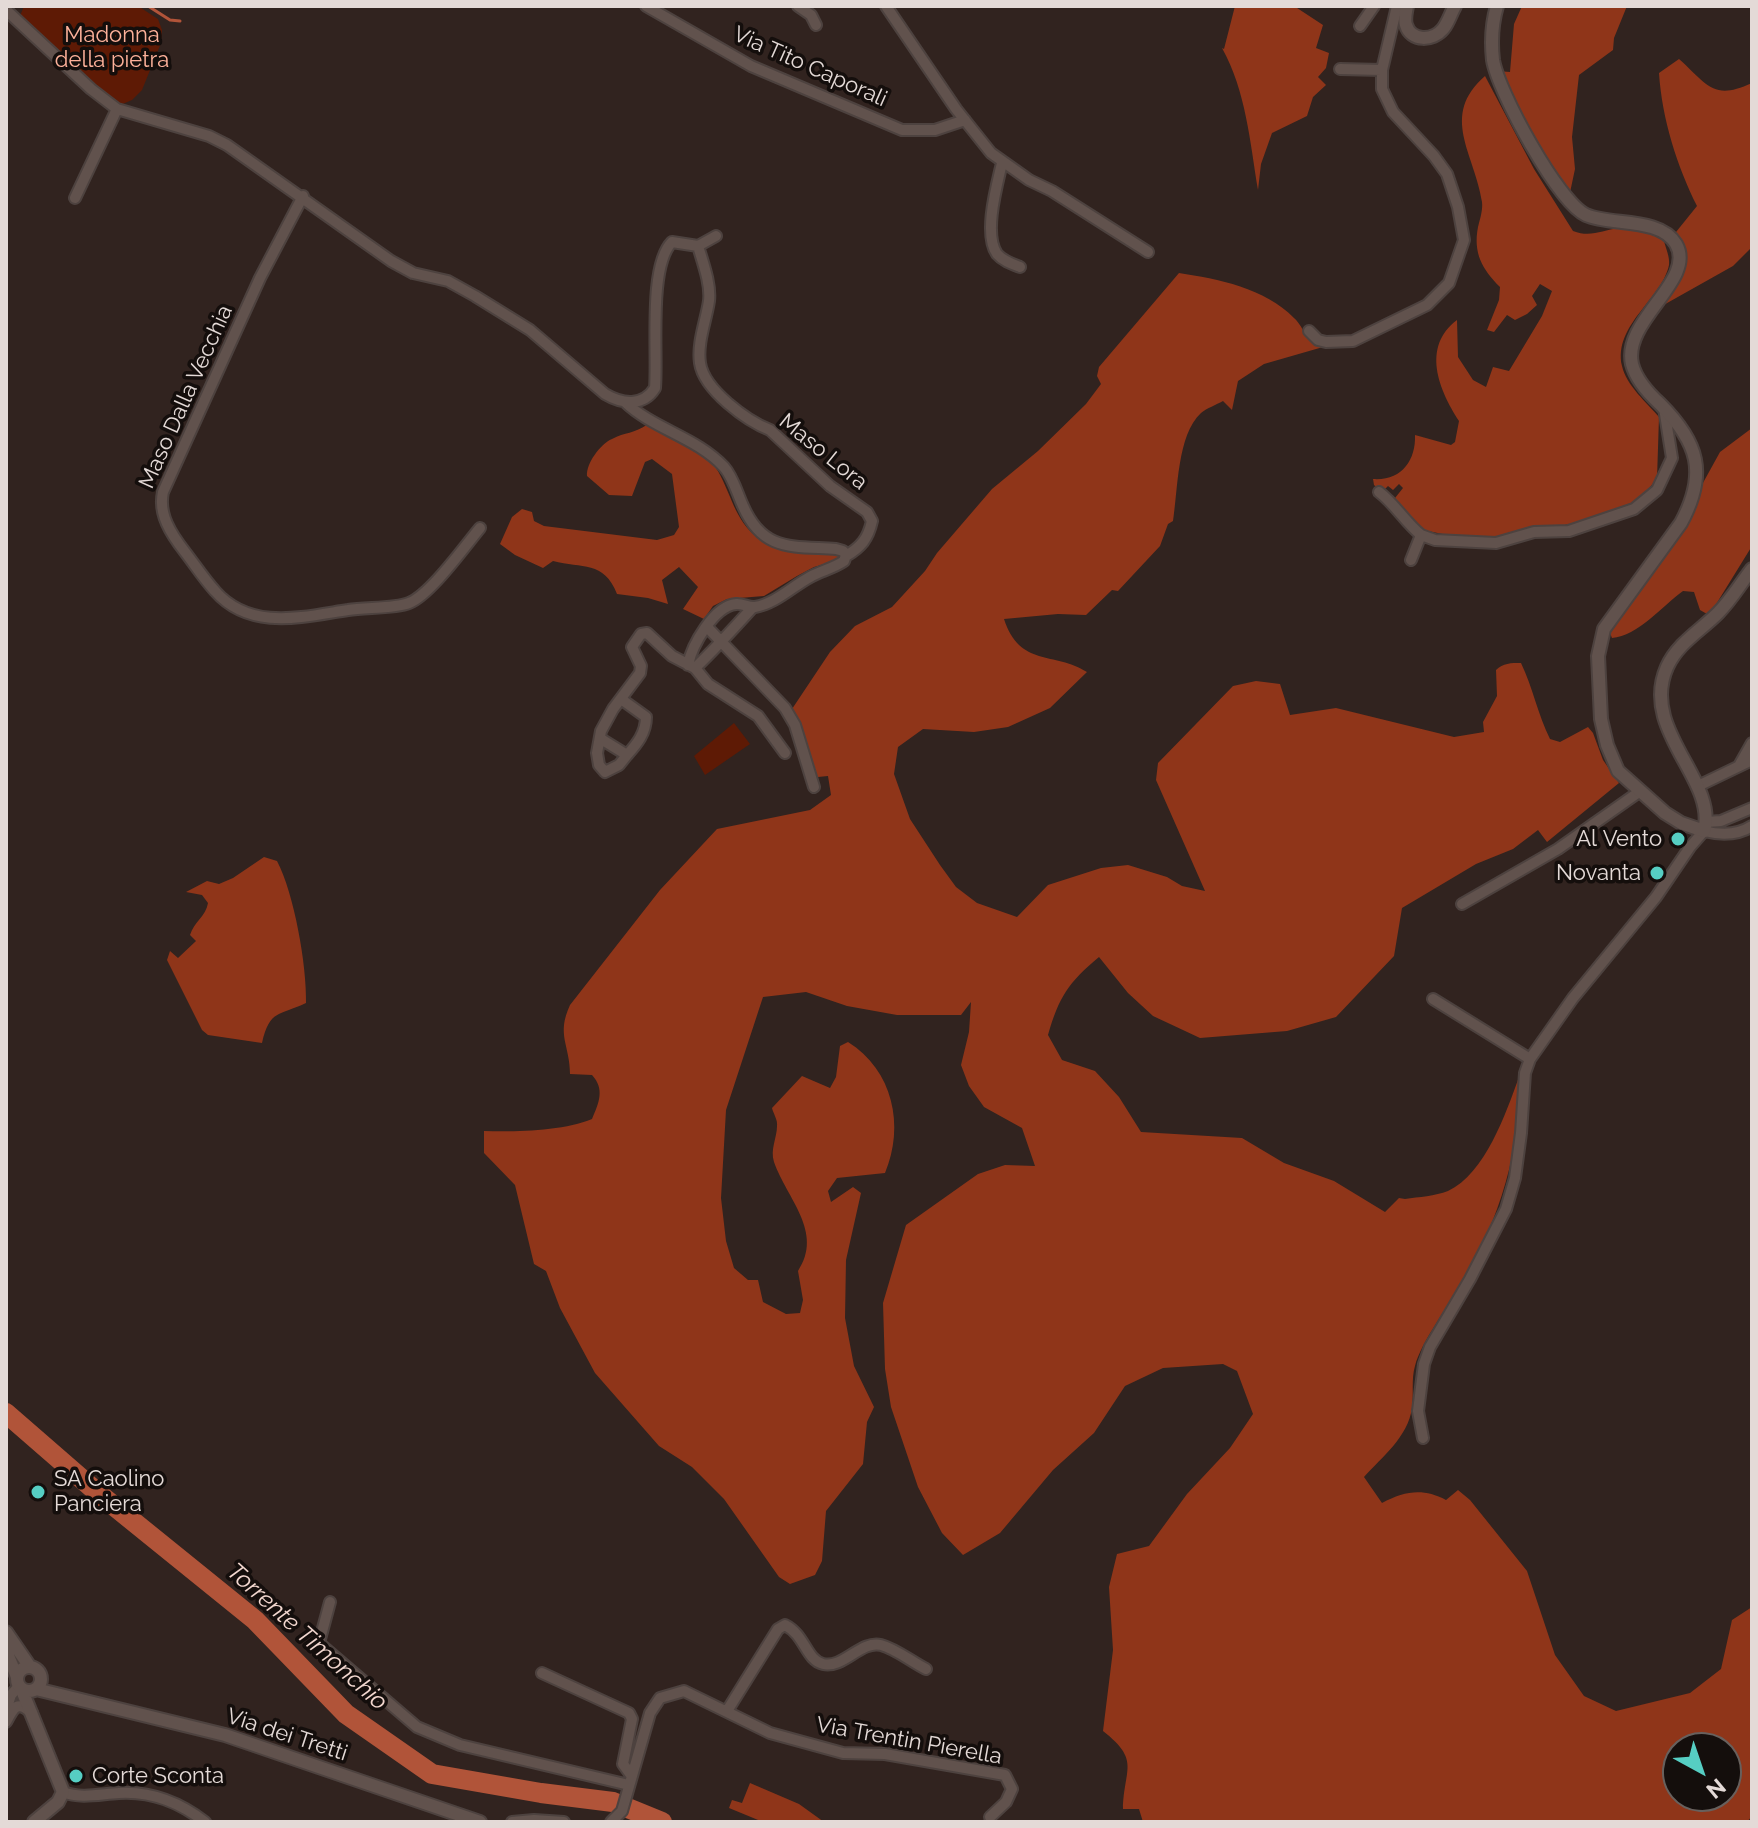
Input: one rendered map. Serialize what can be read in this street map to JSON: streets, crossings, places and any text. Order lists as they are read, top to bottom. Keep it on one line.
{"streets":{"street":["Via Tito Caporali","Maso Dalla Vecchia","Maso Lora","Via dei Tretti","Via Trentin Pierella"]},"water":["Torrente Timonchio"],"parks":["Madonna della pietra"],"places":["Al Vento","Novanta","SA Caolino Panciera","Corte Sconta"],"north":"bottom right"}
